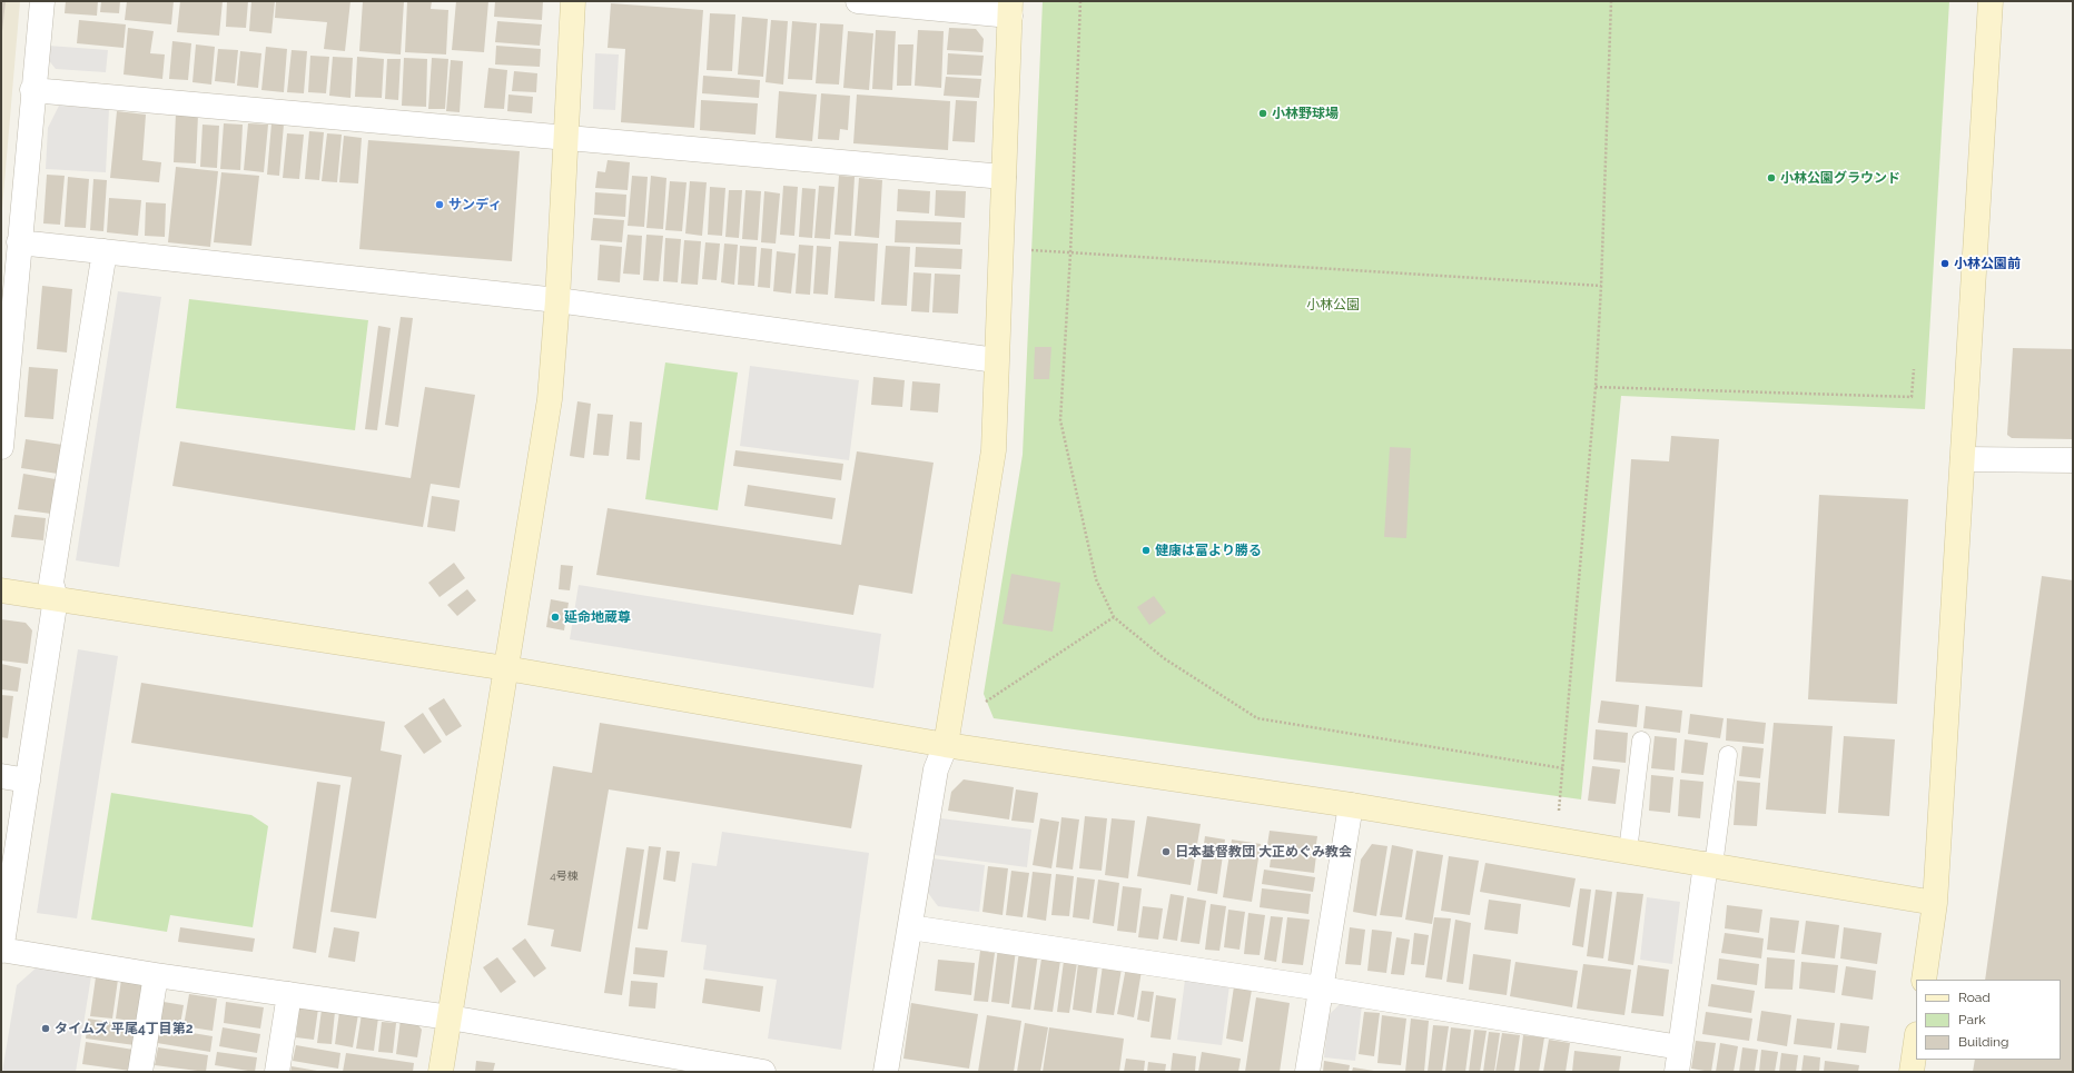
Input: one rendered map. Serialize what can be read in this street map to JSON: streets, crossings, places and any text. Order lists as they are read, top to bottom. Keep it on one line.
{"parks":["小林公園"],"places":["小林野球場","小林公園グラウンド","サンディ","小林公園前","健康は富より勝る","延命地蔵尊","日本基督教団 大正めぐみ教会","タイムズ 平尾4丁目第2"],"house_numbers":["4号棟"],"legend":["Road","Park","Building"]}
